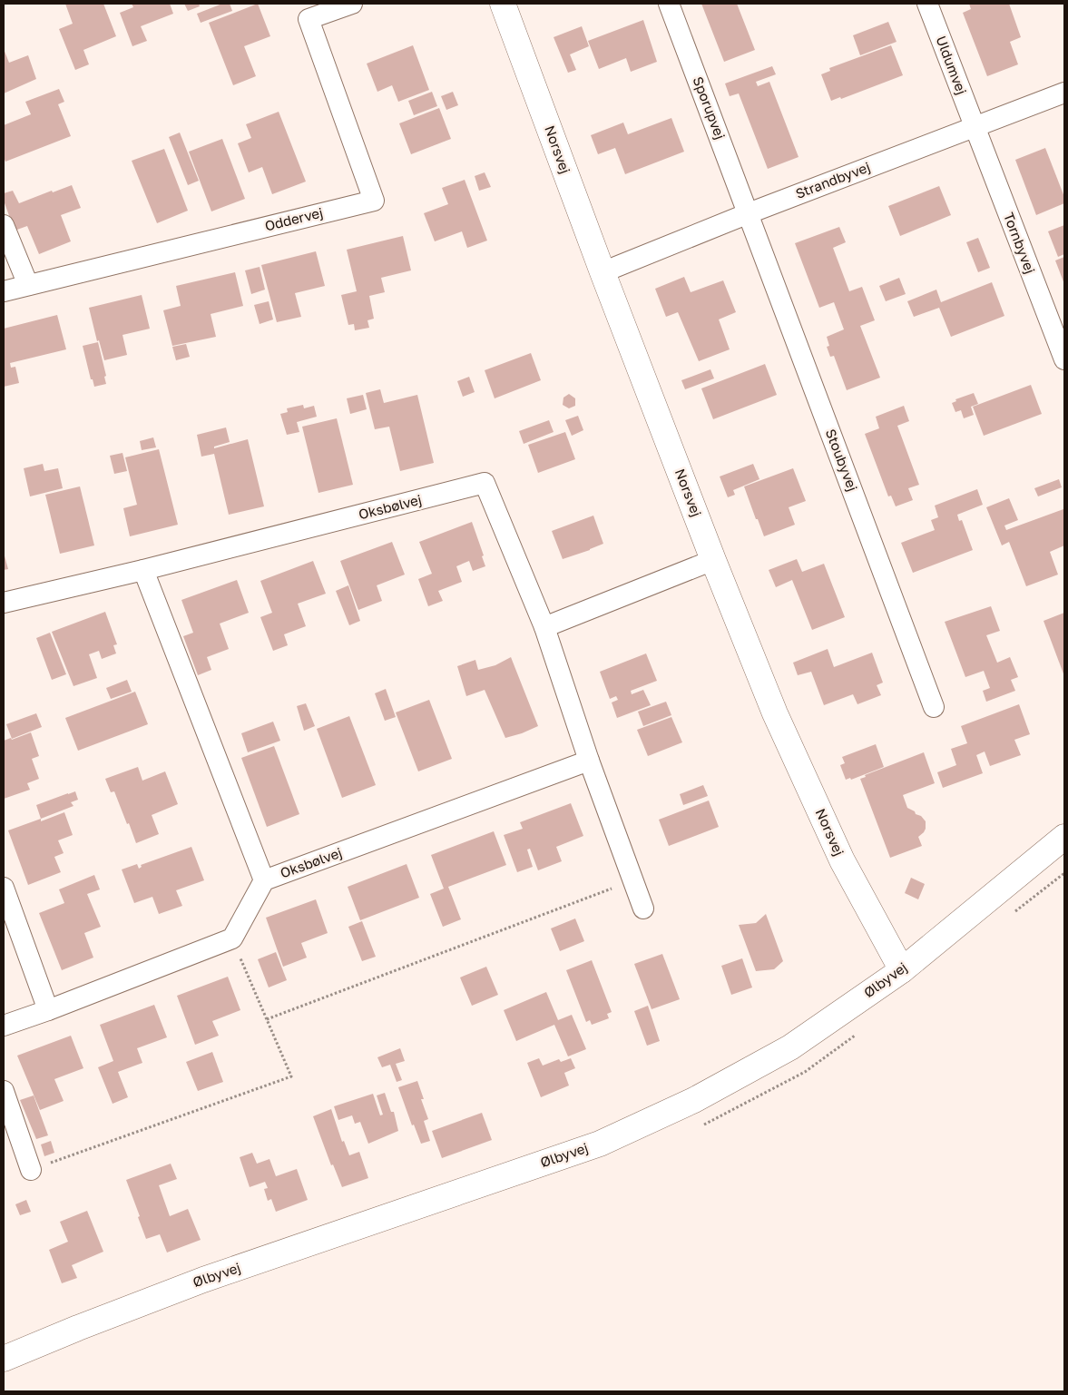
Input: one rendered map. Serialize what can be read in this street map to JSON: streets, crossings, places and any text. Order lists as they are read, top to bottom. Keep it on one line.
{"streets":{"street":["Uldumvej","Sporupvej","Norsvej","Strandbyvej","Oddervej","Tornbyvej","Stoubyvej","Oksbølvej","Ølbyvej"]},"crossings":[["Uldumvej","Strandbyvej"],["Uldumvej","Tornbyvej"],["Sporupvej","Strandbyvej"],["Sporupvej","Stoubyvej"],["Norsvej","Strandbyvej"],["Norsvej","Ølbyvej"],["Strandbyvej","Tornbyvej"],["Strandbyvej","Stoubyvej"]]}
